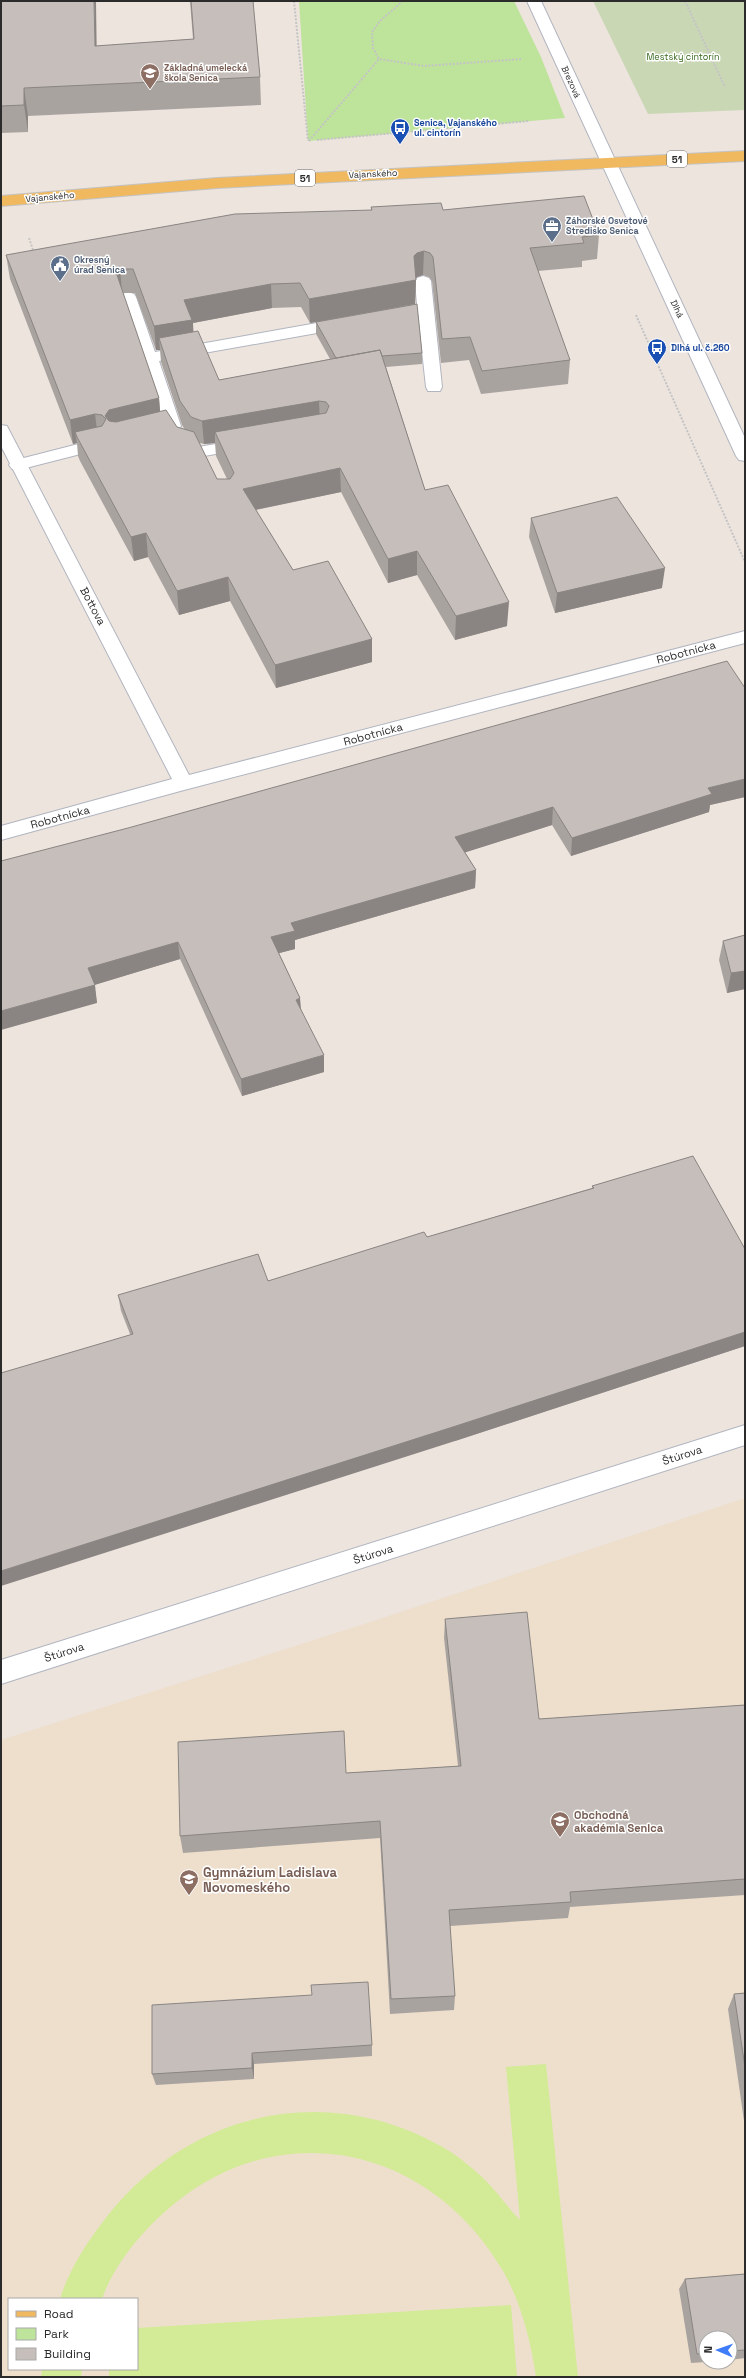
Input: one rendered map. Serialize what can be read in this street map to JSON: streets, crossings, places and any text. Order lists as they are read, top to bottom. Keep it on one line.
{"streets":{"main road":["51","Vajanského"],"street":["Brezová","Dlhá","Bottova","Robotnícka","Štúrova"]},"crossings":[["Brezová","Vajanského"],["Brezová","Dlhá"],["Vajanského","Dlhá"],["Bottova","Robotnícka"]],"parks":["Mestský cintorín"],"places":{"school or university":["Základná umelecká škola Senica","Obchodná akadémia Senica","Gymnázium Ladislava Novomeského"],"bus stop":["Senica, Vajanského ul. cintorín","Dlhá ul. č.260"],"office":["Záhorské Osvetové Stredisko Senica"],"public building":["Okresný úrad Senica"]},"legend":["Road","Park","Building"],"north":"left"}
